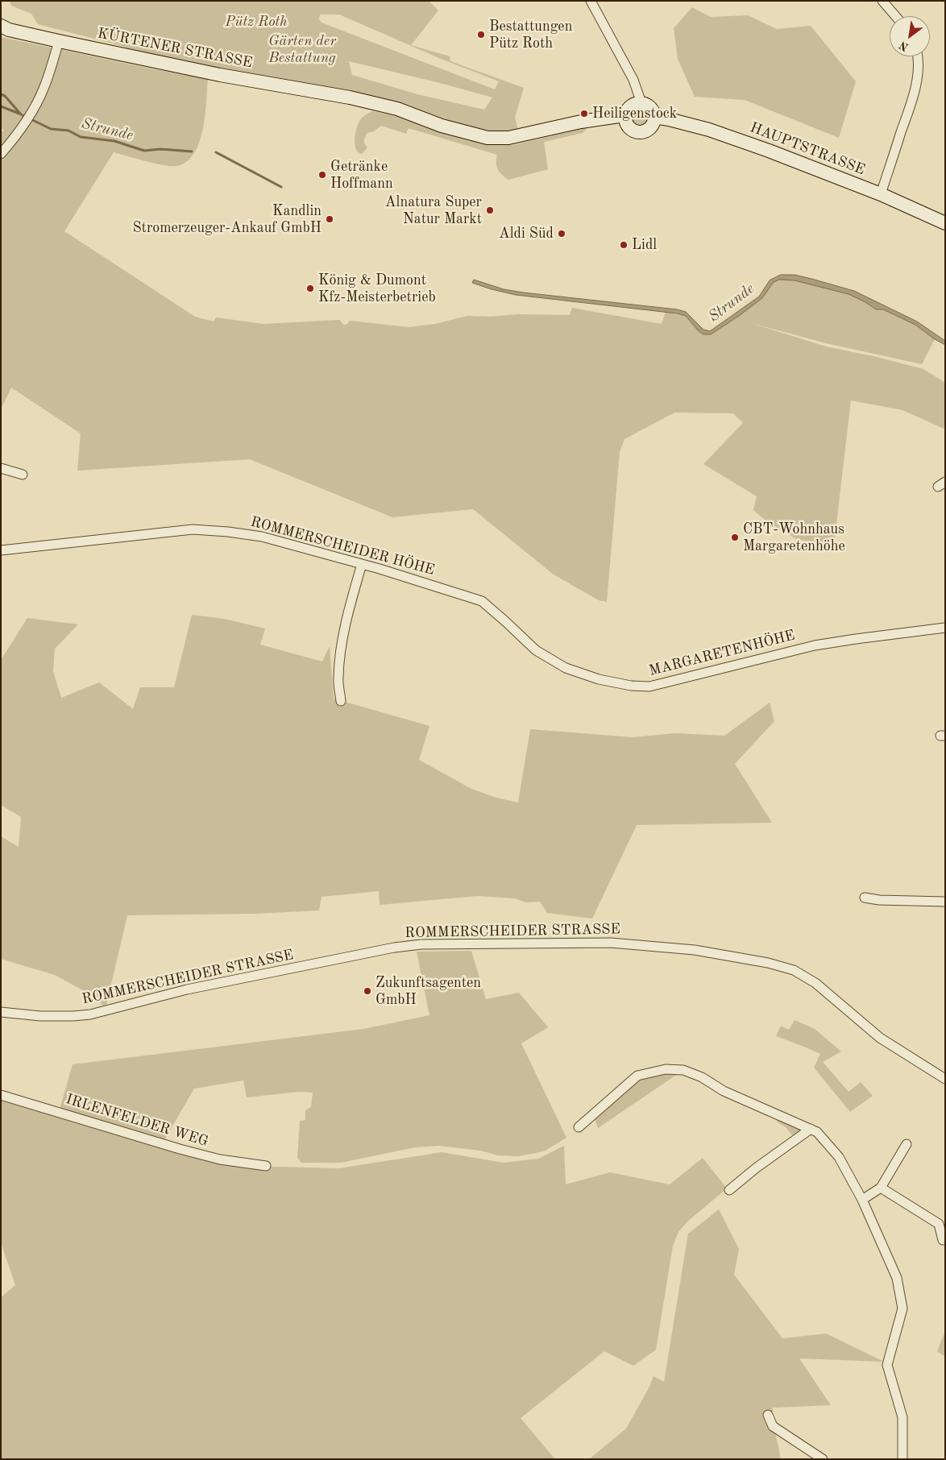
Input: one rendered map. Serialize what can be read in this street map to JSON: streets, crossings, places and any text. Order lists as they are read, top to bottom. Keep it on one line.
{"streets":{"main road":["KÜRTENER STRASSE","HAUPTSTRASSE"],"street":["ROMMERSCHEIDER HÖHE","MARGARETENHÖHE","ROMMERSCHEIDER STRASSE","IRLENFELDER WEG"]},"crossings":[["KÜRTENER STRASSE","HAUPTSTRASSE"],["ROMMERSCHEIDER HÖHE","MARGARETENHÖHE"]],"water":["Strunde"],"parks":["Pütz Roth","Gärten der Bestattung"],"places":["Bestattungen Pütz Roth","Heiligenstock","Getränke Hoffmann","Alnatura Super Natur Markt","Kandlin Stromerzeuger-Ankauf GmbH","Aldi Süd","Lidl","König & Dumont Kfz-Meisterbetrieb","CBT-Wohnhaus Margaretenhöhe","Zukunftsagenten GmbH"],"north":"bottom left"}
